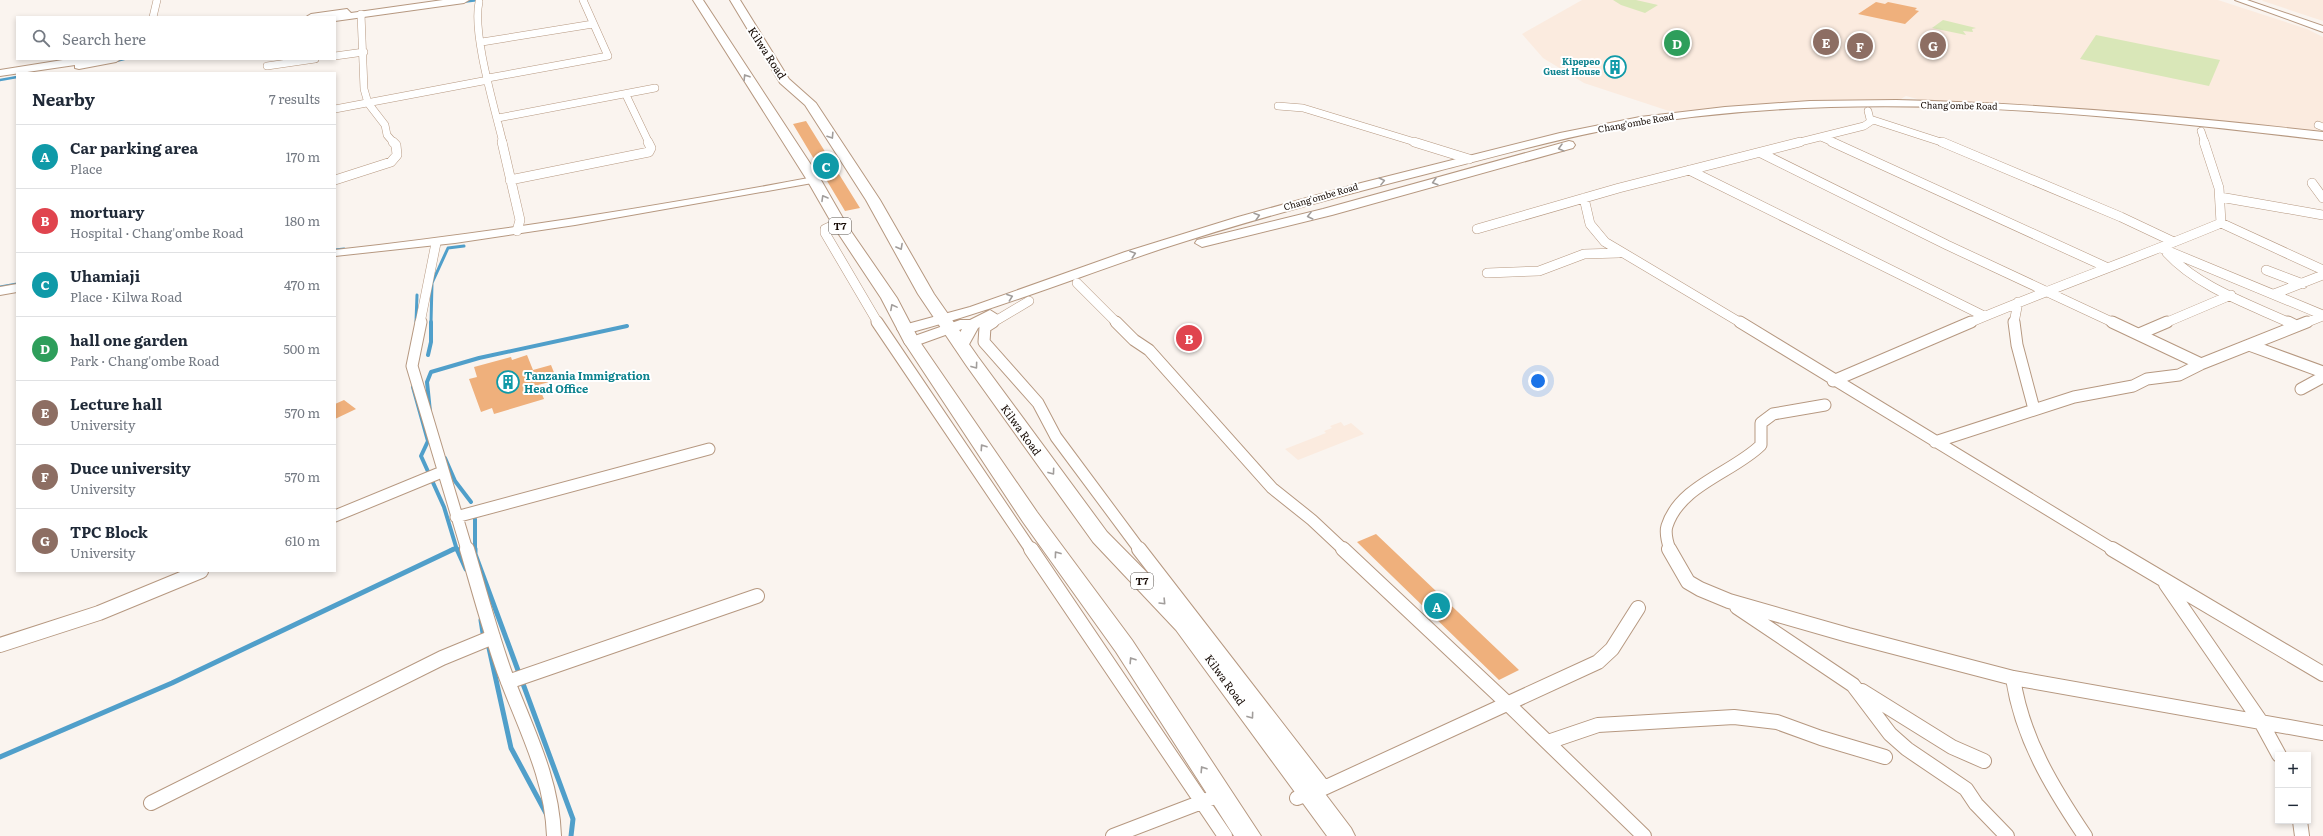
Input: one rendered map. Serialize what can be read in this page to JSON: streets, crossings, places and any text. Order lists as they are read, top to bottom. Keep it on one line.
{"streets":{"highway":["Kilwa Road","T7"],"main road":["Chang'ombe Road"]},"crossings":[["Kilwa Road","Chang'ombe Road"],["Kilwa Road","T7"]],"places":{"building":["Kipepeo Guest House","Tanzania Immigration Head Office"]},"page":{"search":"Search here","pins":["E","D","G","F","C","B","A"],"heading":["Nearby","7 results"],"list":[{"mark":"A","name":"Car parking area","note":"Place","value":"170 m"},{"mark":"B","name":"mortuary","note":"Hospital · Chang'ombe Road","value":"180 m"},{"mark":"C","name":"Uhamiaji","note":"Place · Kilwa Road","value":"470 m"},{"mark":"D","name":"hall one garden","note":"Park · Chang'ombe Road","value":"500 m"},{"mark":"E","name":"Lecture hall","note":"University","value":"570 m"},{"mark":"F","name":"Duce university","note":"University","value":"570 m"},{"mark":"G","name":"TPC Block","note":"University","value":"610 m"}],"map_buttons":["+","−"]}}
